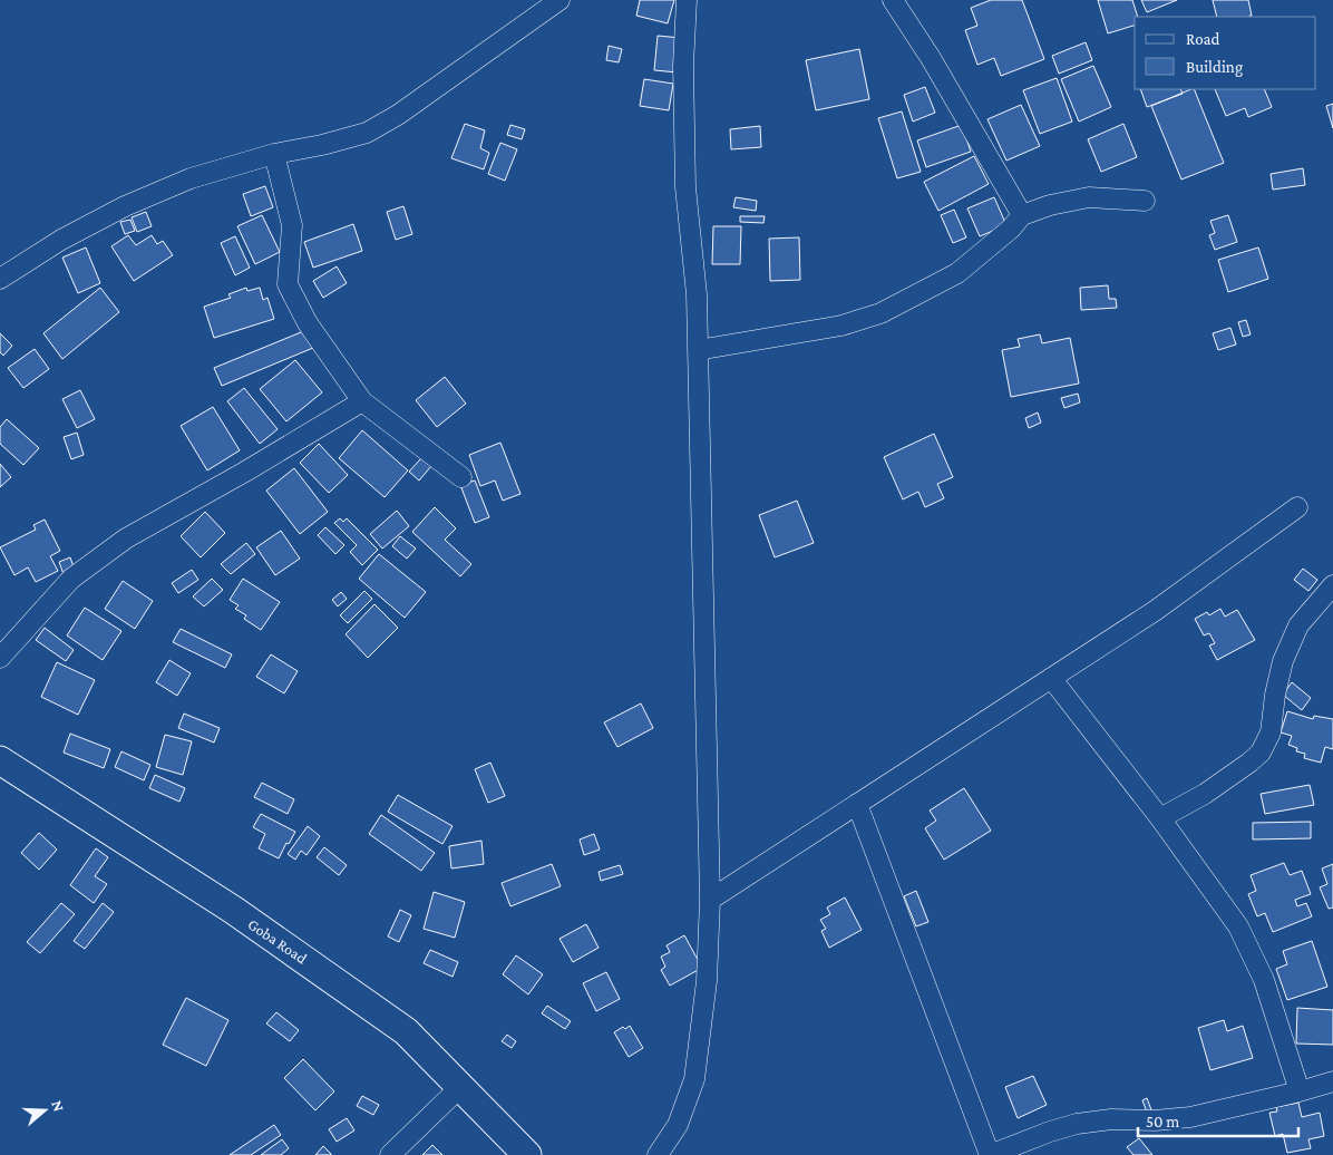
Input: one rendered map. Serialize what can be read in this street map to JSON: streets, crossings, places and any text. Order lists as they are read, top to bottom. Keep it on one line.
{"streets":{"main road":["Goba Road"]},"legend":["Road","Building"],"scale_bar":"50 m","north":"right"}
